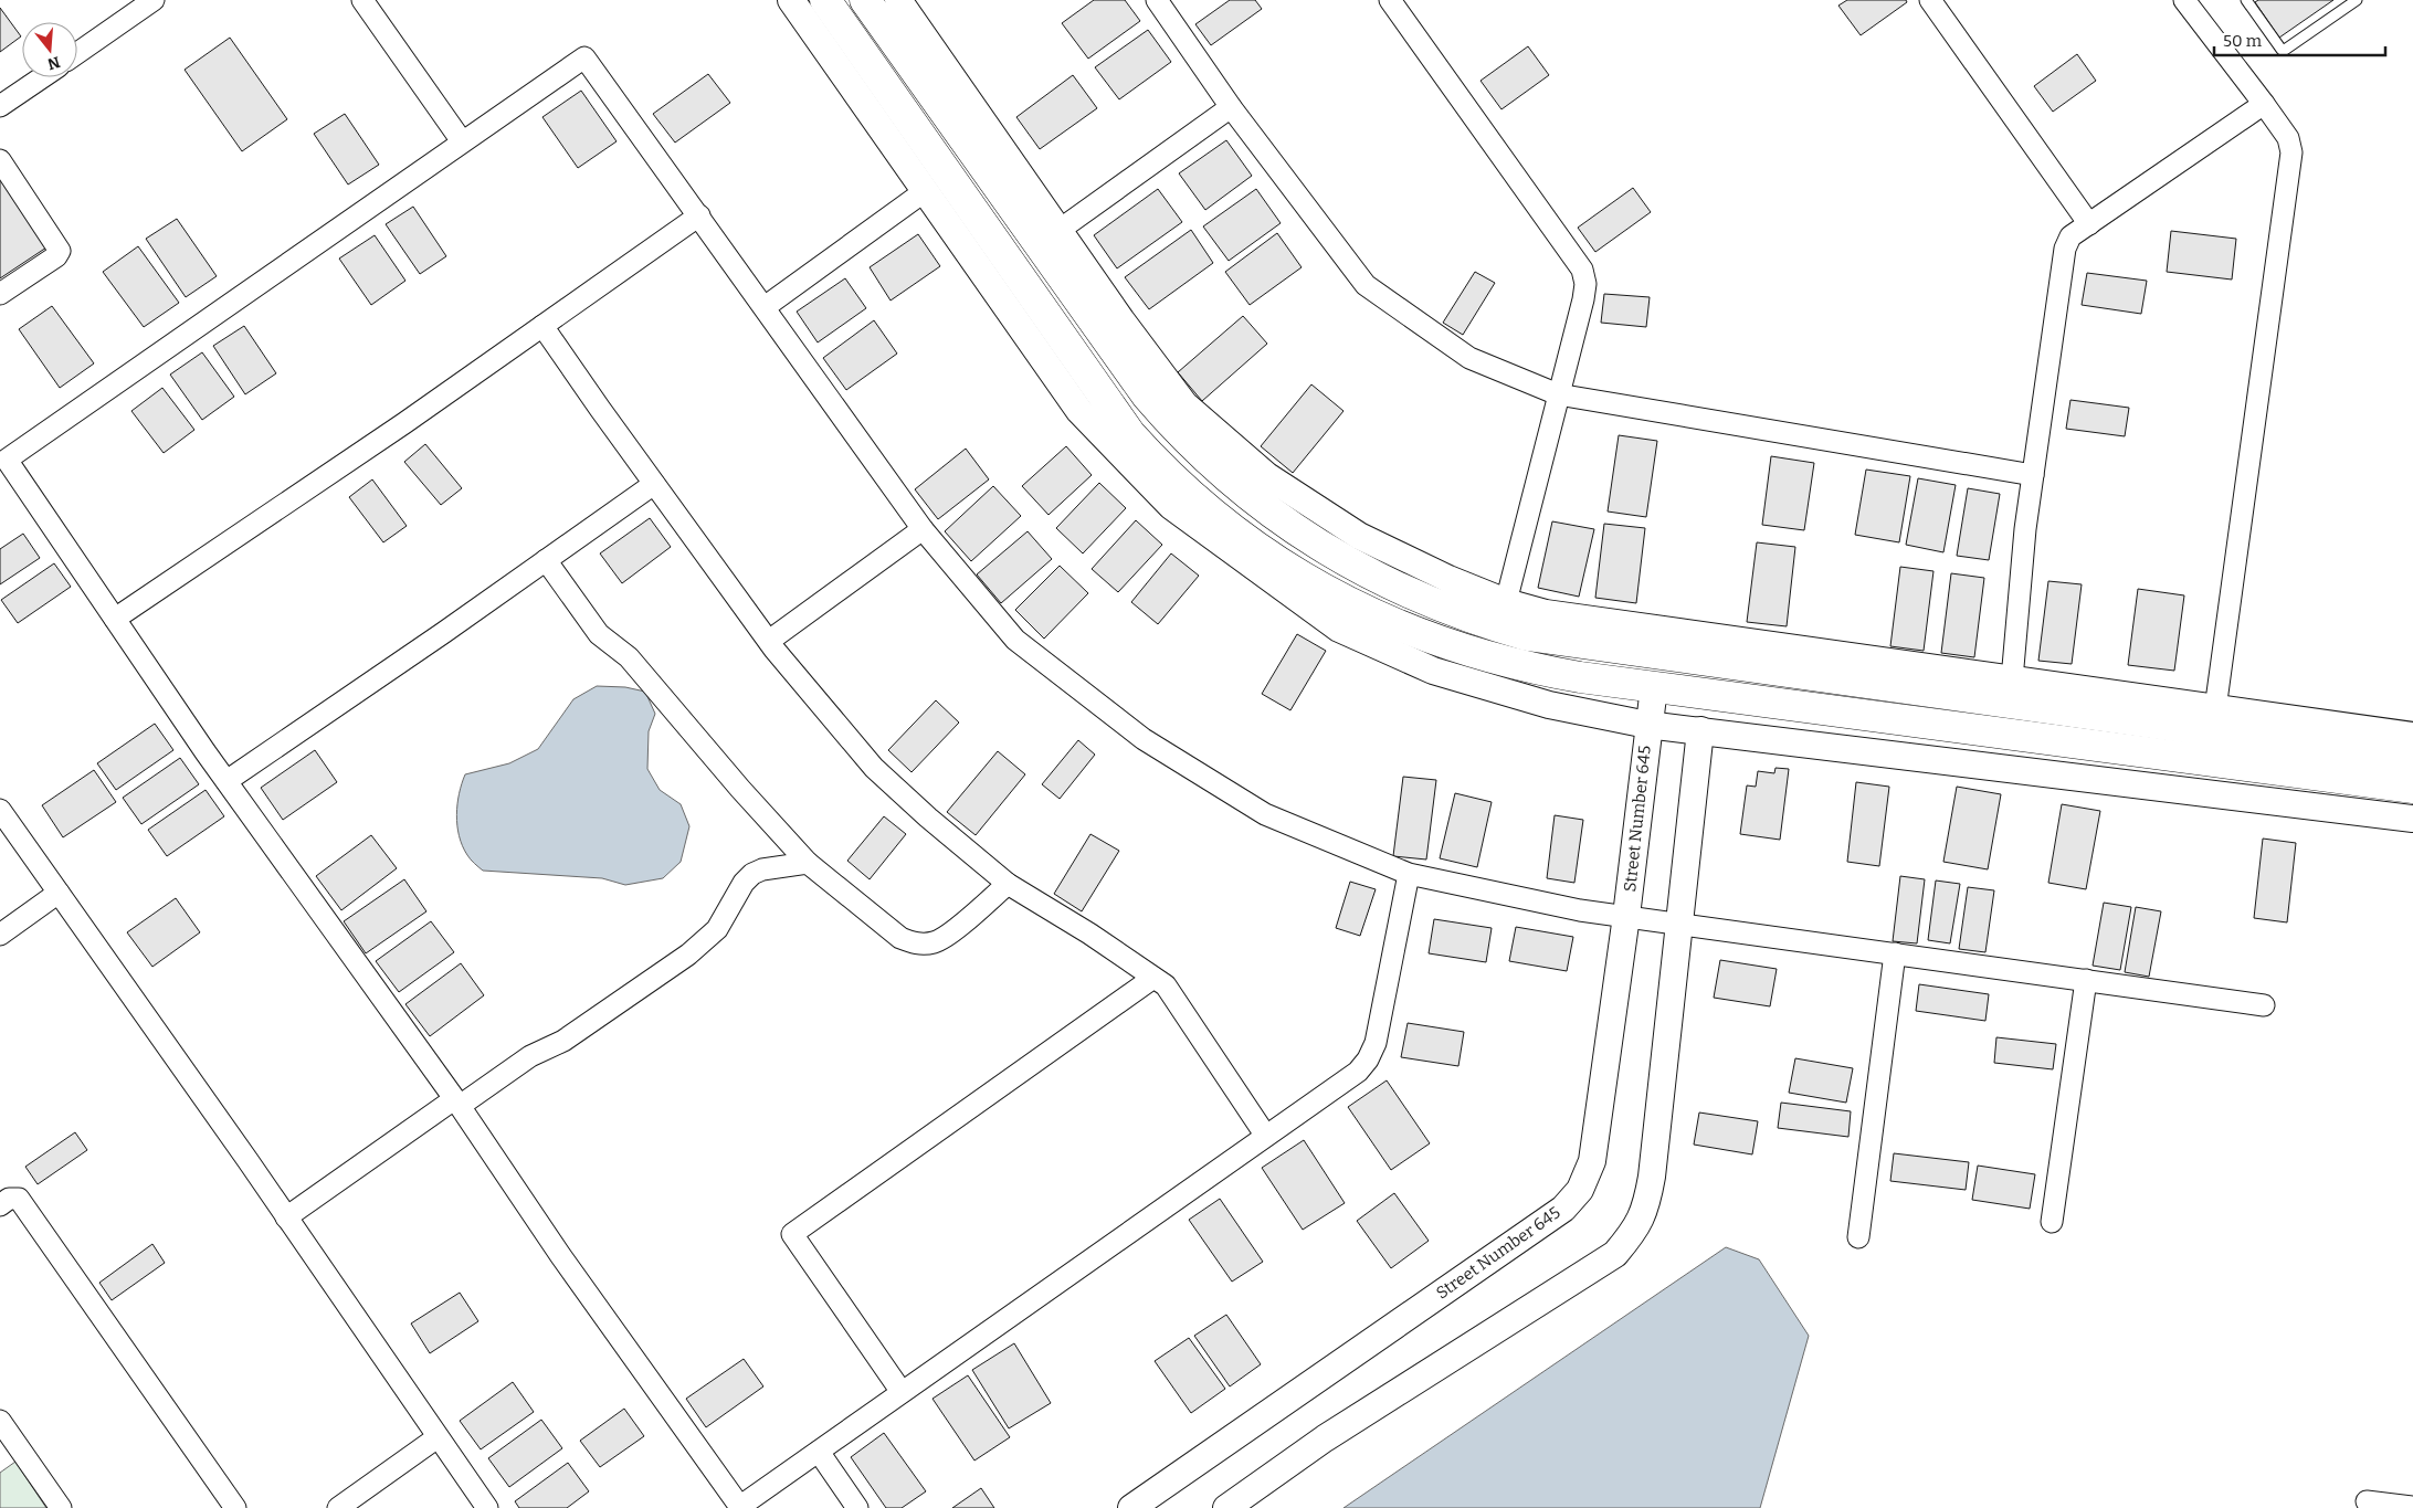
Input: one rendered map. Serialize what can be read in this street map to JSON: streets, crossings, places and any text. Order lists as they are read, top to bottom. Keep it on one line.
{"streets":{"street":["Street Number 645"]},"scale_bar":"50 m","north":"bottom"}
